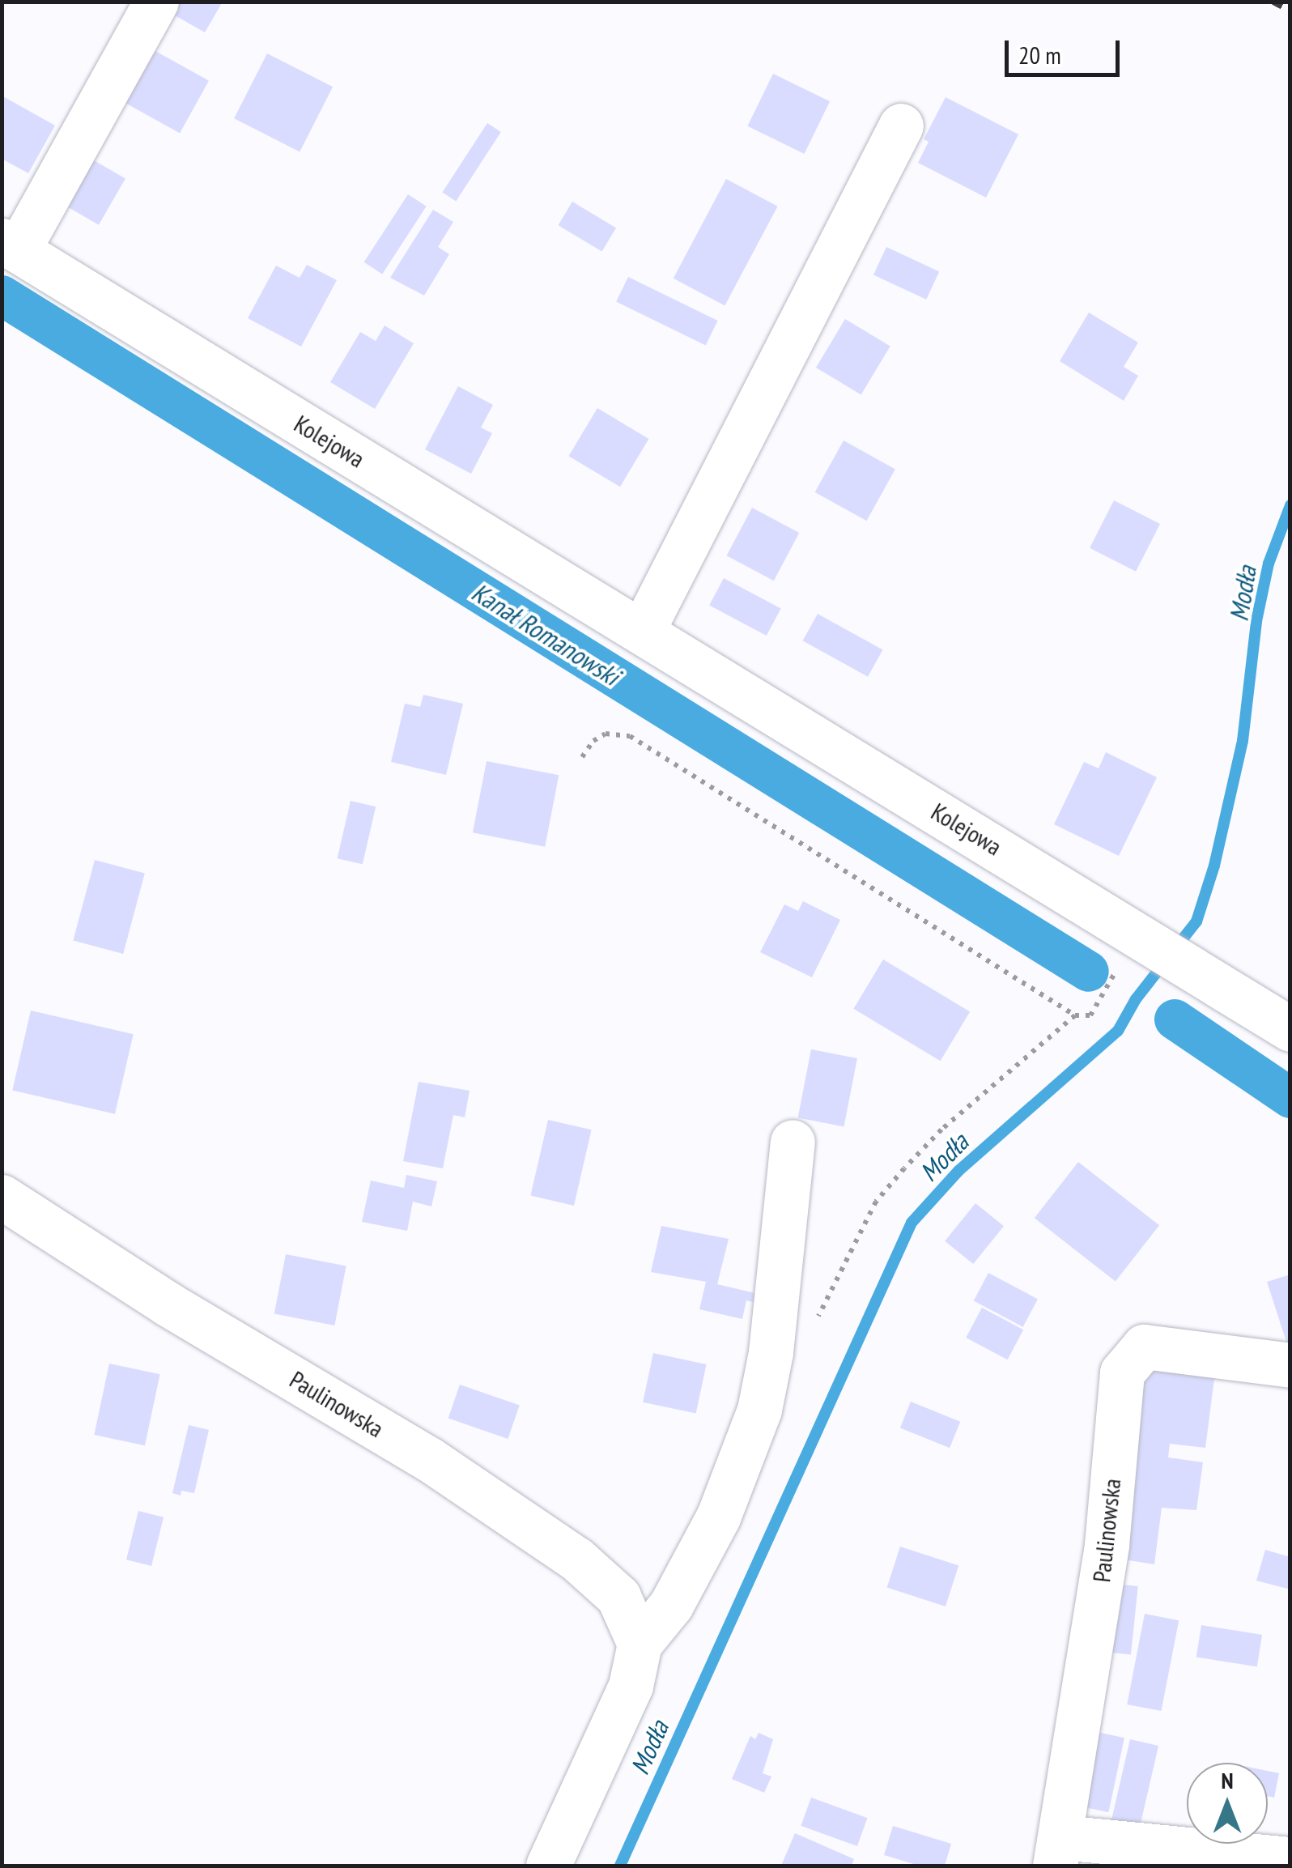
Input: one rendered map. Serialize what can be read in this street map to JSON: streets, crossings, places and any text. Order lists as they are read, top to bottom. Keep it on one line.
{"streets":{"street":["Kolejowa","Paulinowska"]},"water":["Modła","Kanał Romanowski"],"scale_bar":"20 m","north":"top"}
